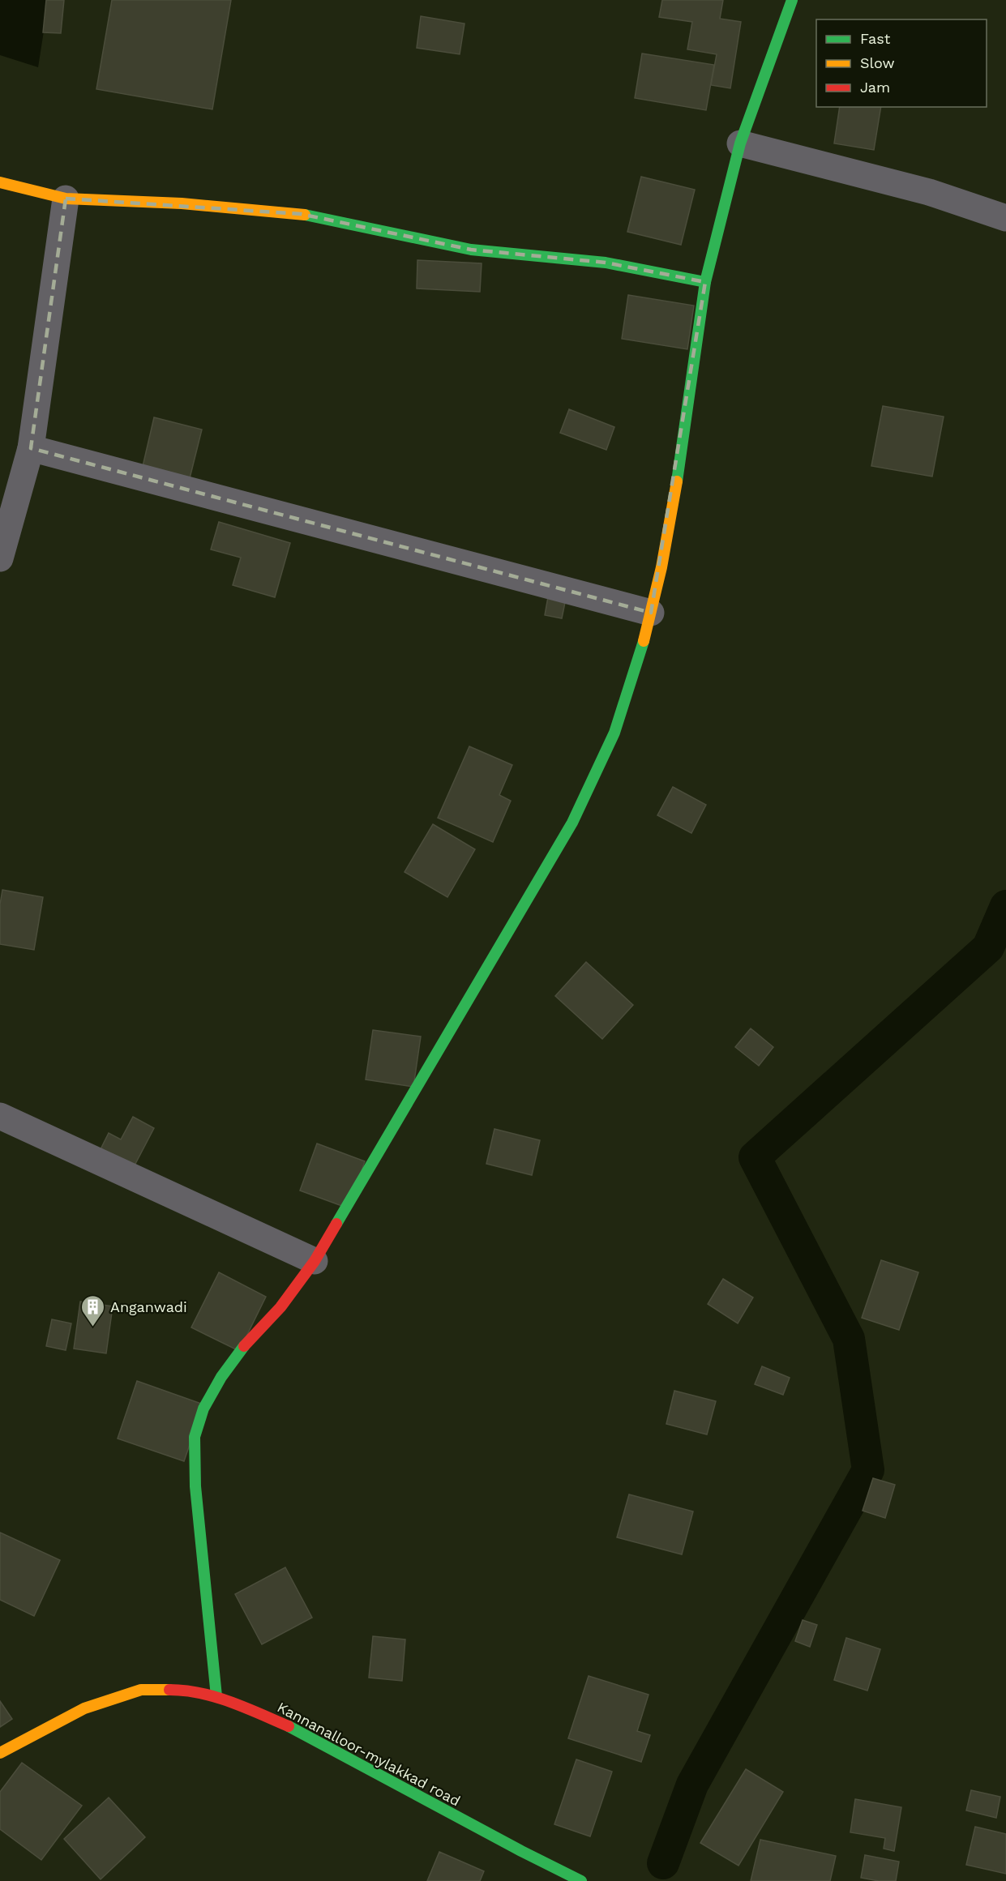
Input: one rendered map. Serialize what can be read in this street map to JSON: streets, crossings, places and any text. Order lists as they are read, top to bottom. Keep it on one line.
{"streets":{"street":["Kannanalloor-mylakkad road"]},"places":{"building":["Anganwadi"]},"legend":["Fast","Slow","Jam"]}
